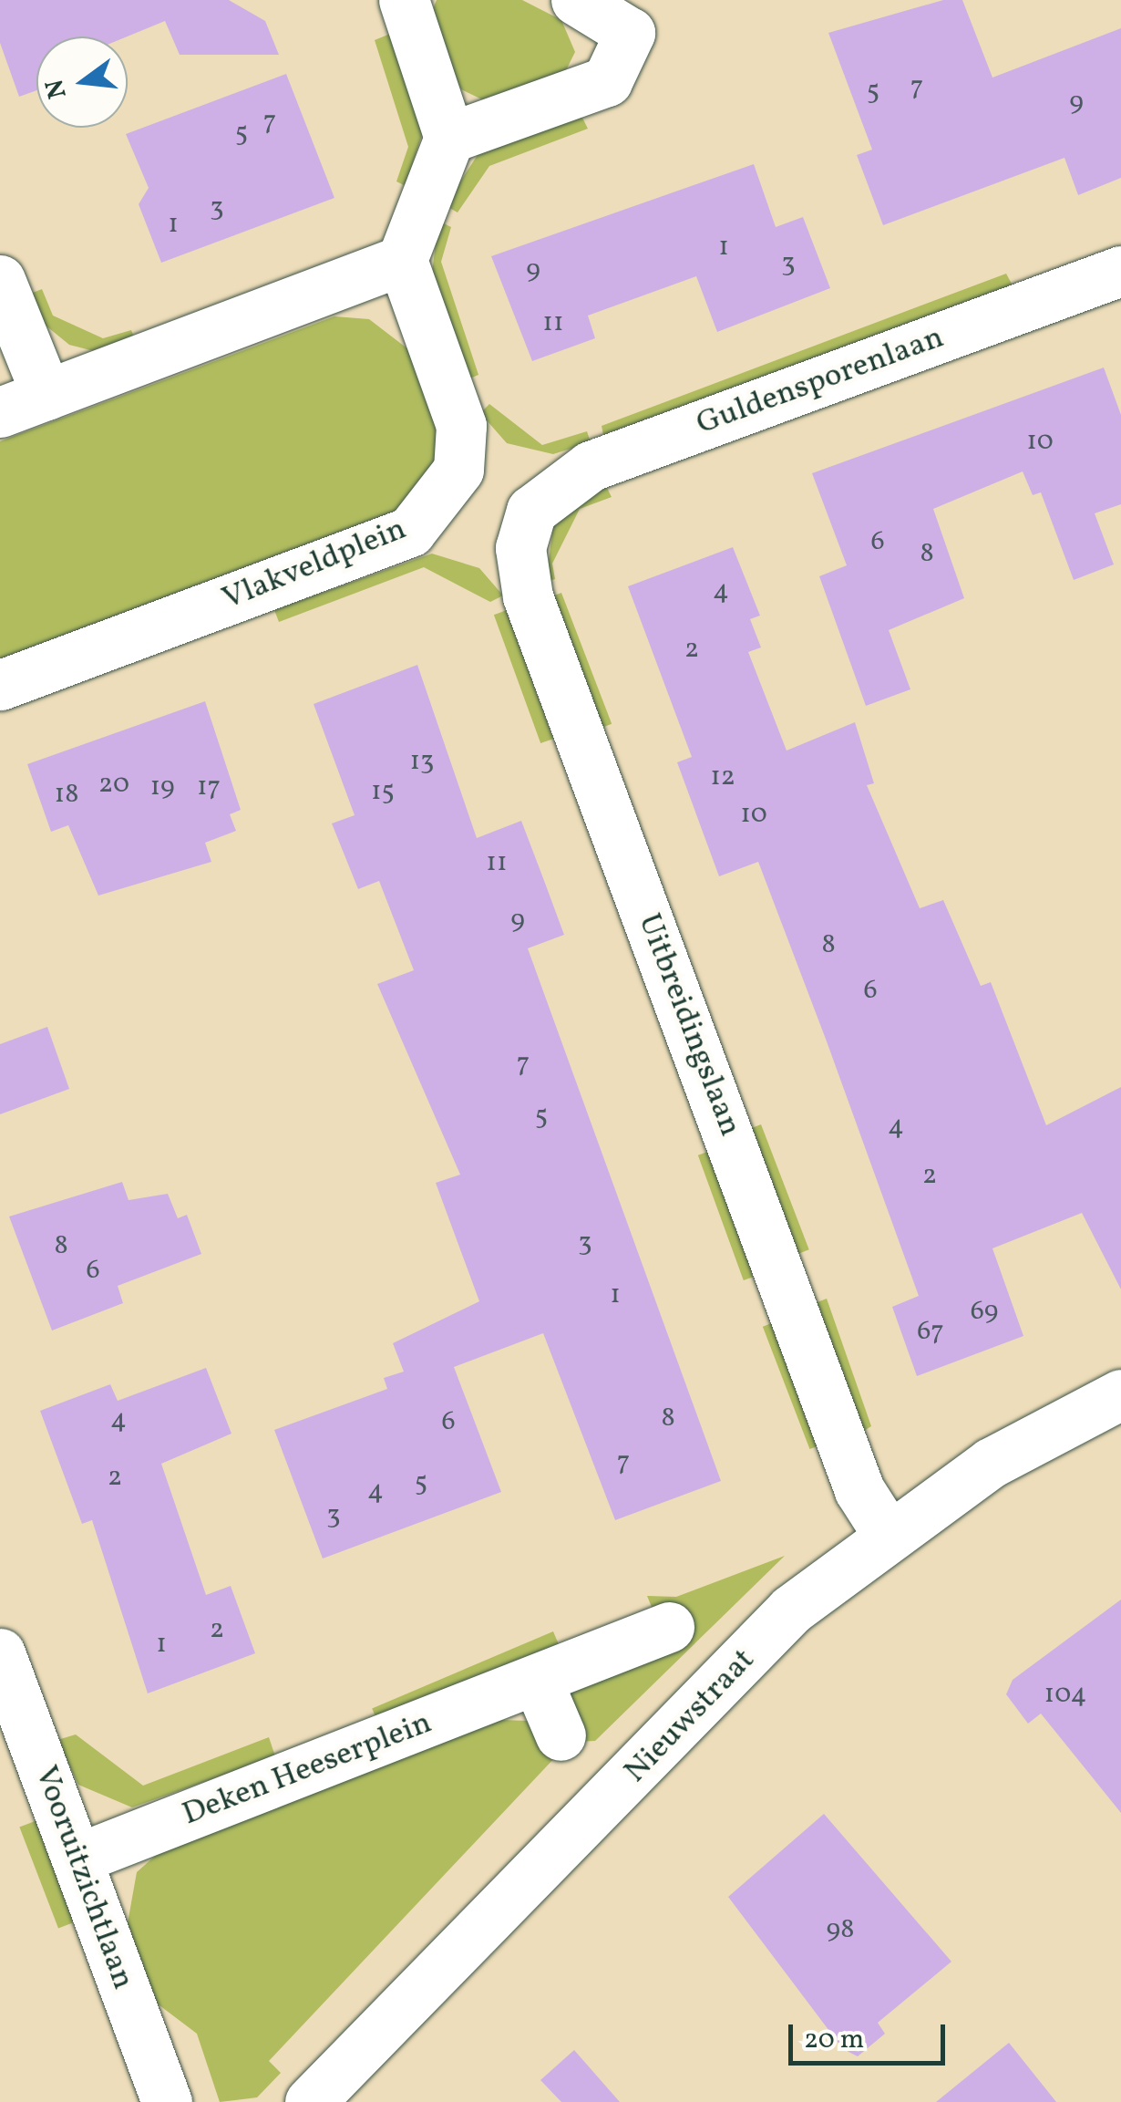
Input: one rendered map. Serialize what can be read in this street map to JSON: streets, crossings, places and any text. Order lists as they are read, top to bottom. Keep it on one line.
{"streets":{"street":["Guldensporenlaan","Vlakveldplein","Uitbreidingslaan","Nieuwstraat","Deken Heeserplein","Vooruitzichtlaan"]},"crossings":[["Guldensporenlaan","Uitbreidingslaan"],["Uitbreidingslaan","Nieuwstraat"],["Deken Heeserplein","Vooruitzichtlaan"]],"house_numbers":["7","5","9","7","5","3","1","1","3","9","11","10","6","8","4","2","13","12","20","19","17","15","18","10","11","9","8","6","7","5","4","2","3","8","6","1","69","67","8","4","6","7","2","5","4","3","2","1","104","98"],"scale_bar":"20 m","north":"left"}
